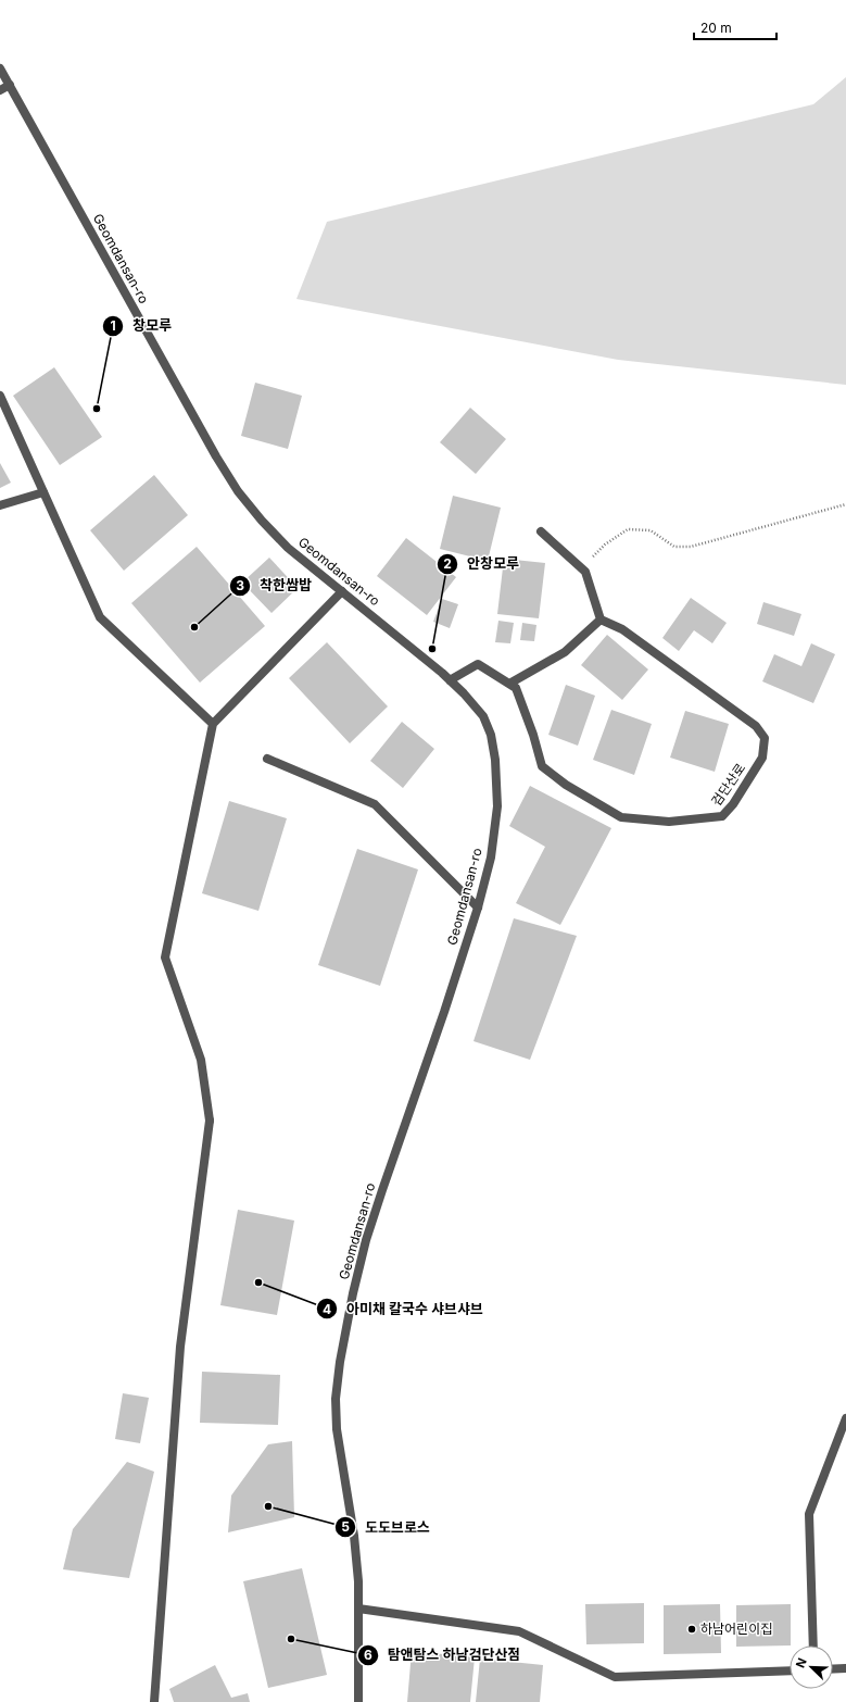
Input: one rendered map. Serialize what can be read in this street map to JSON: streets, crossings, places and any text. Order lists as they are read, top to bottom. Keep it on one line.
{"streets":{"street":["Geomdansan-ro","검단산로"]},"crossings":[["Geomdansan-ro","검단산로"]],"places":["창모루","착한쌈밥","안창모루","아미채 칼국수 샤브샤브","도도브로스","하남어린이집","탐앤탐스 하남검단산점"],"scale_bar":"20 m","north":"top left"}
